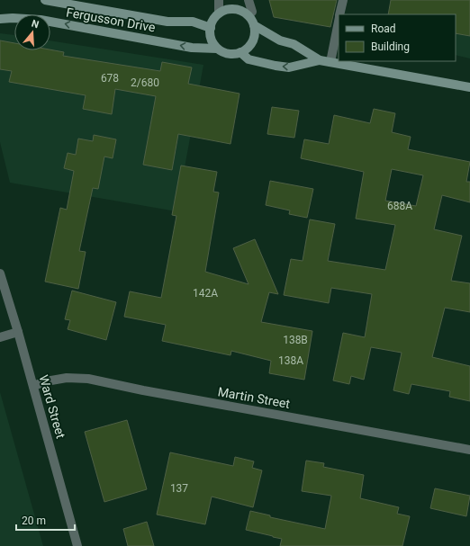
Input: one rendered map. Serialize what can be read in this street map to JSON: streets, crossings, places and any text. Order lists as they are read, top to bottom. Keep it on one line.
{"streets":{"main road":["Fergusson Drive"],"street":["Martin Street","Ward Street"]},"crossings":[["Martin Street","Ward Street"]],"house_numbers":["678","2/680","688A","142A","138B","138A","137"],"legend":["Road","Building"],"scale_bar":"20 m","north":"top"}
